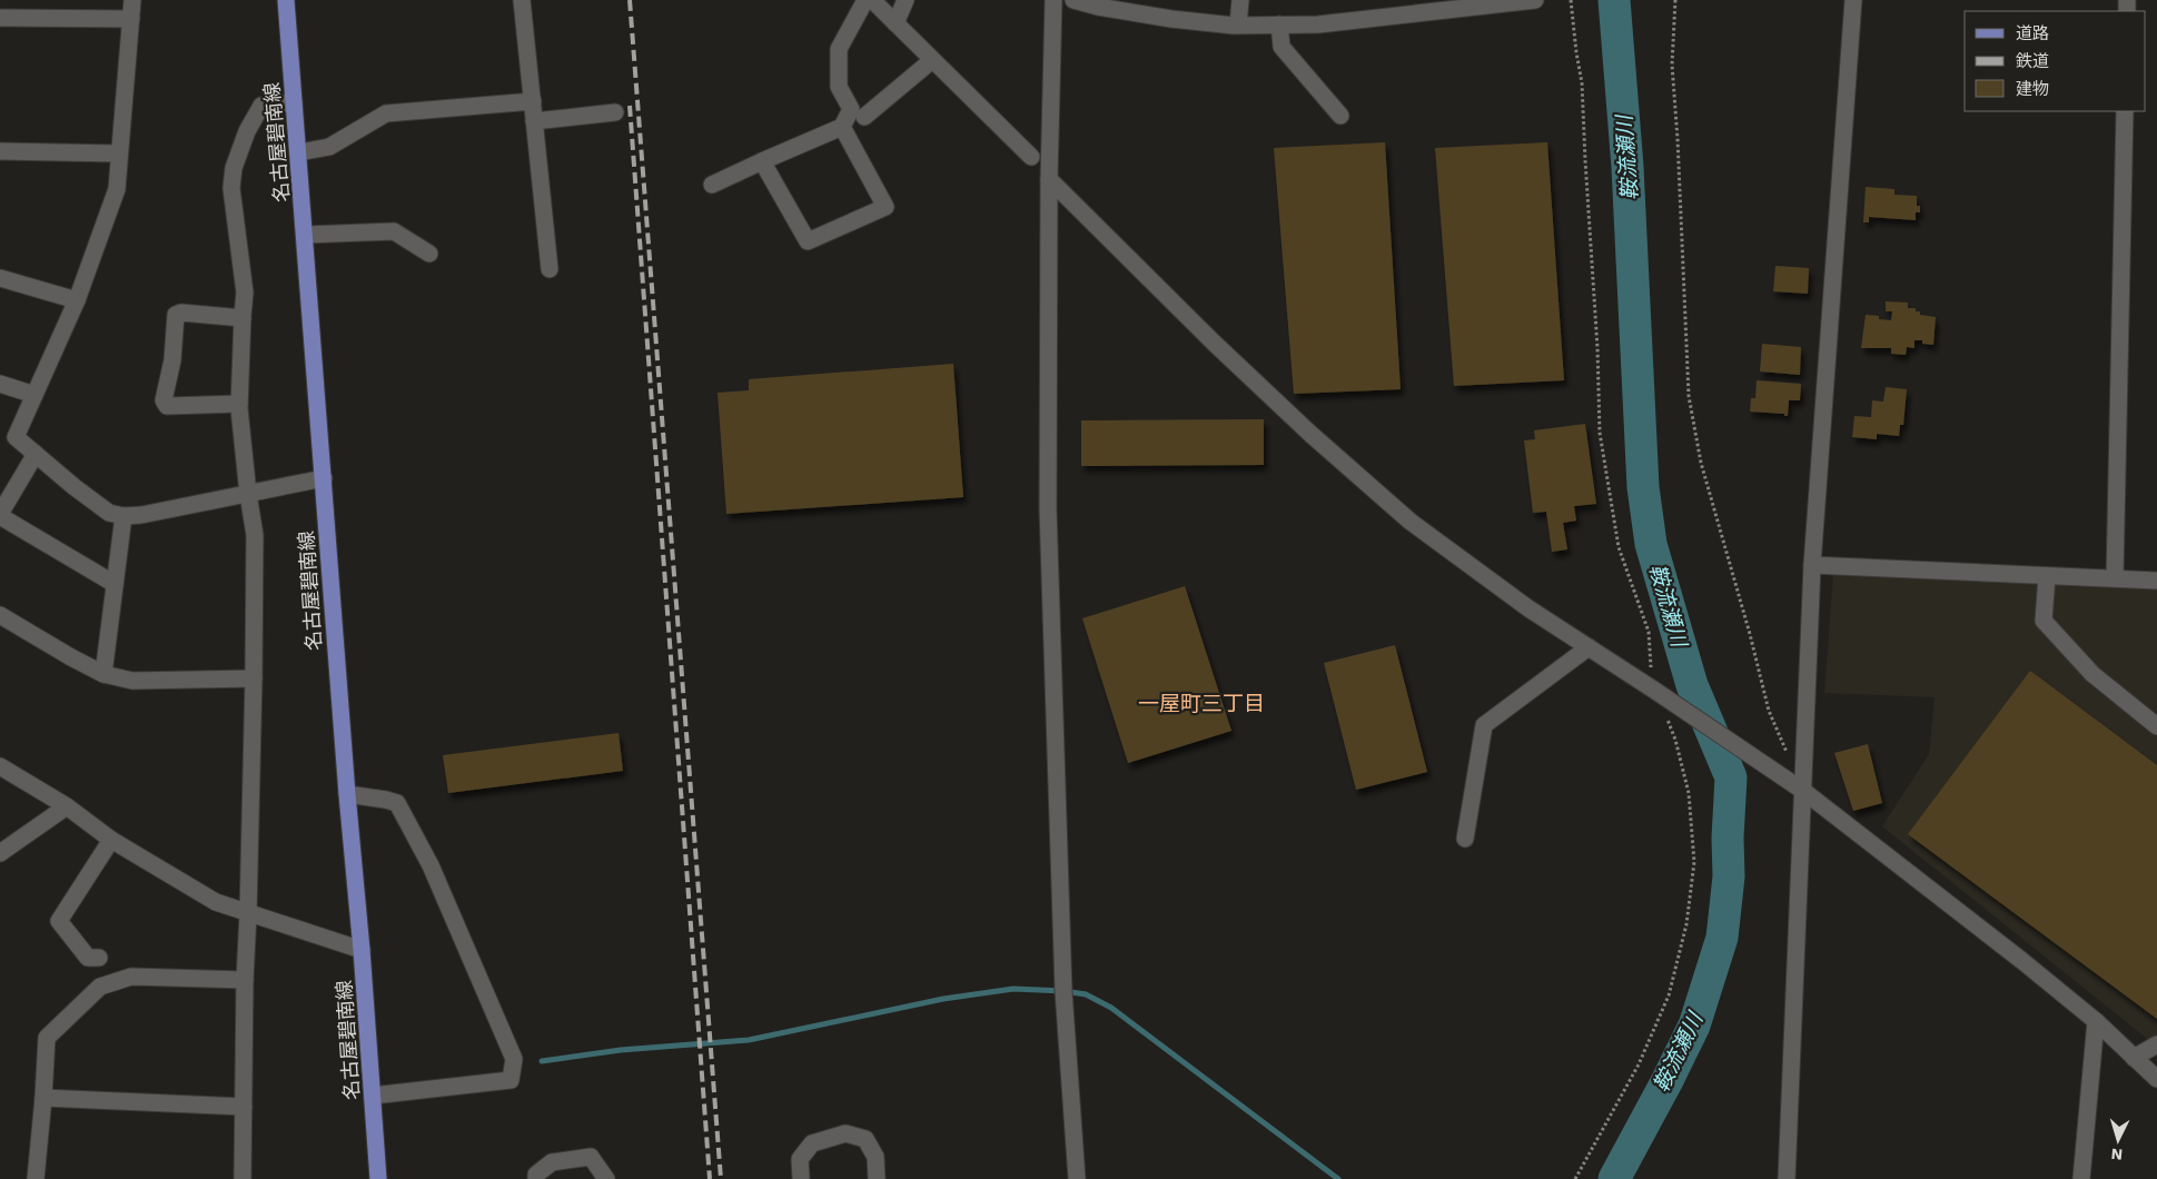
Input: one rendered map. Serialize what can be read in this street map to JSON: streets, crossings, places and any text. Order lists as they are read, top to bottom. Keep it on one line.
{"streets":{"main road":["名古屋碧南線"]},"districts":["一屋町三丁目"],"water":["鞍流瀬川"],"legend":["道路","鉄道","建物"],"north":"bottom"}
